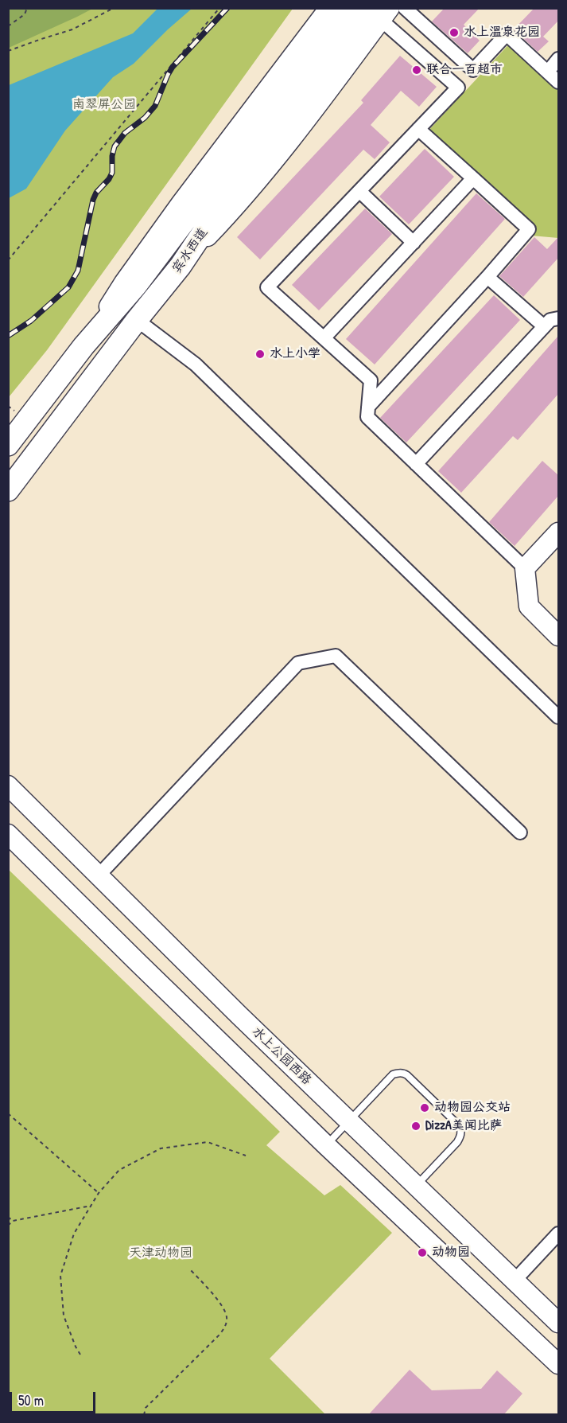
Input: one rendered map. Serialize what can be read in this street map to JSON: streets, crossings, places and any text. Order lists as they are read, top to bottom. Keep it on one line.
{"streets":{"main road":["宾水西道","水上公园西路"]},"parks":["南翠屏公园","天津动物园"],"places":["水上温泉花园","联合一百超市","水上小学","动物园公交站","DizzA美闻比萨","动物园"],"scale_bar":"50 m"}
